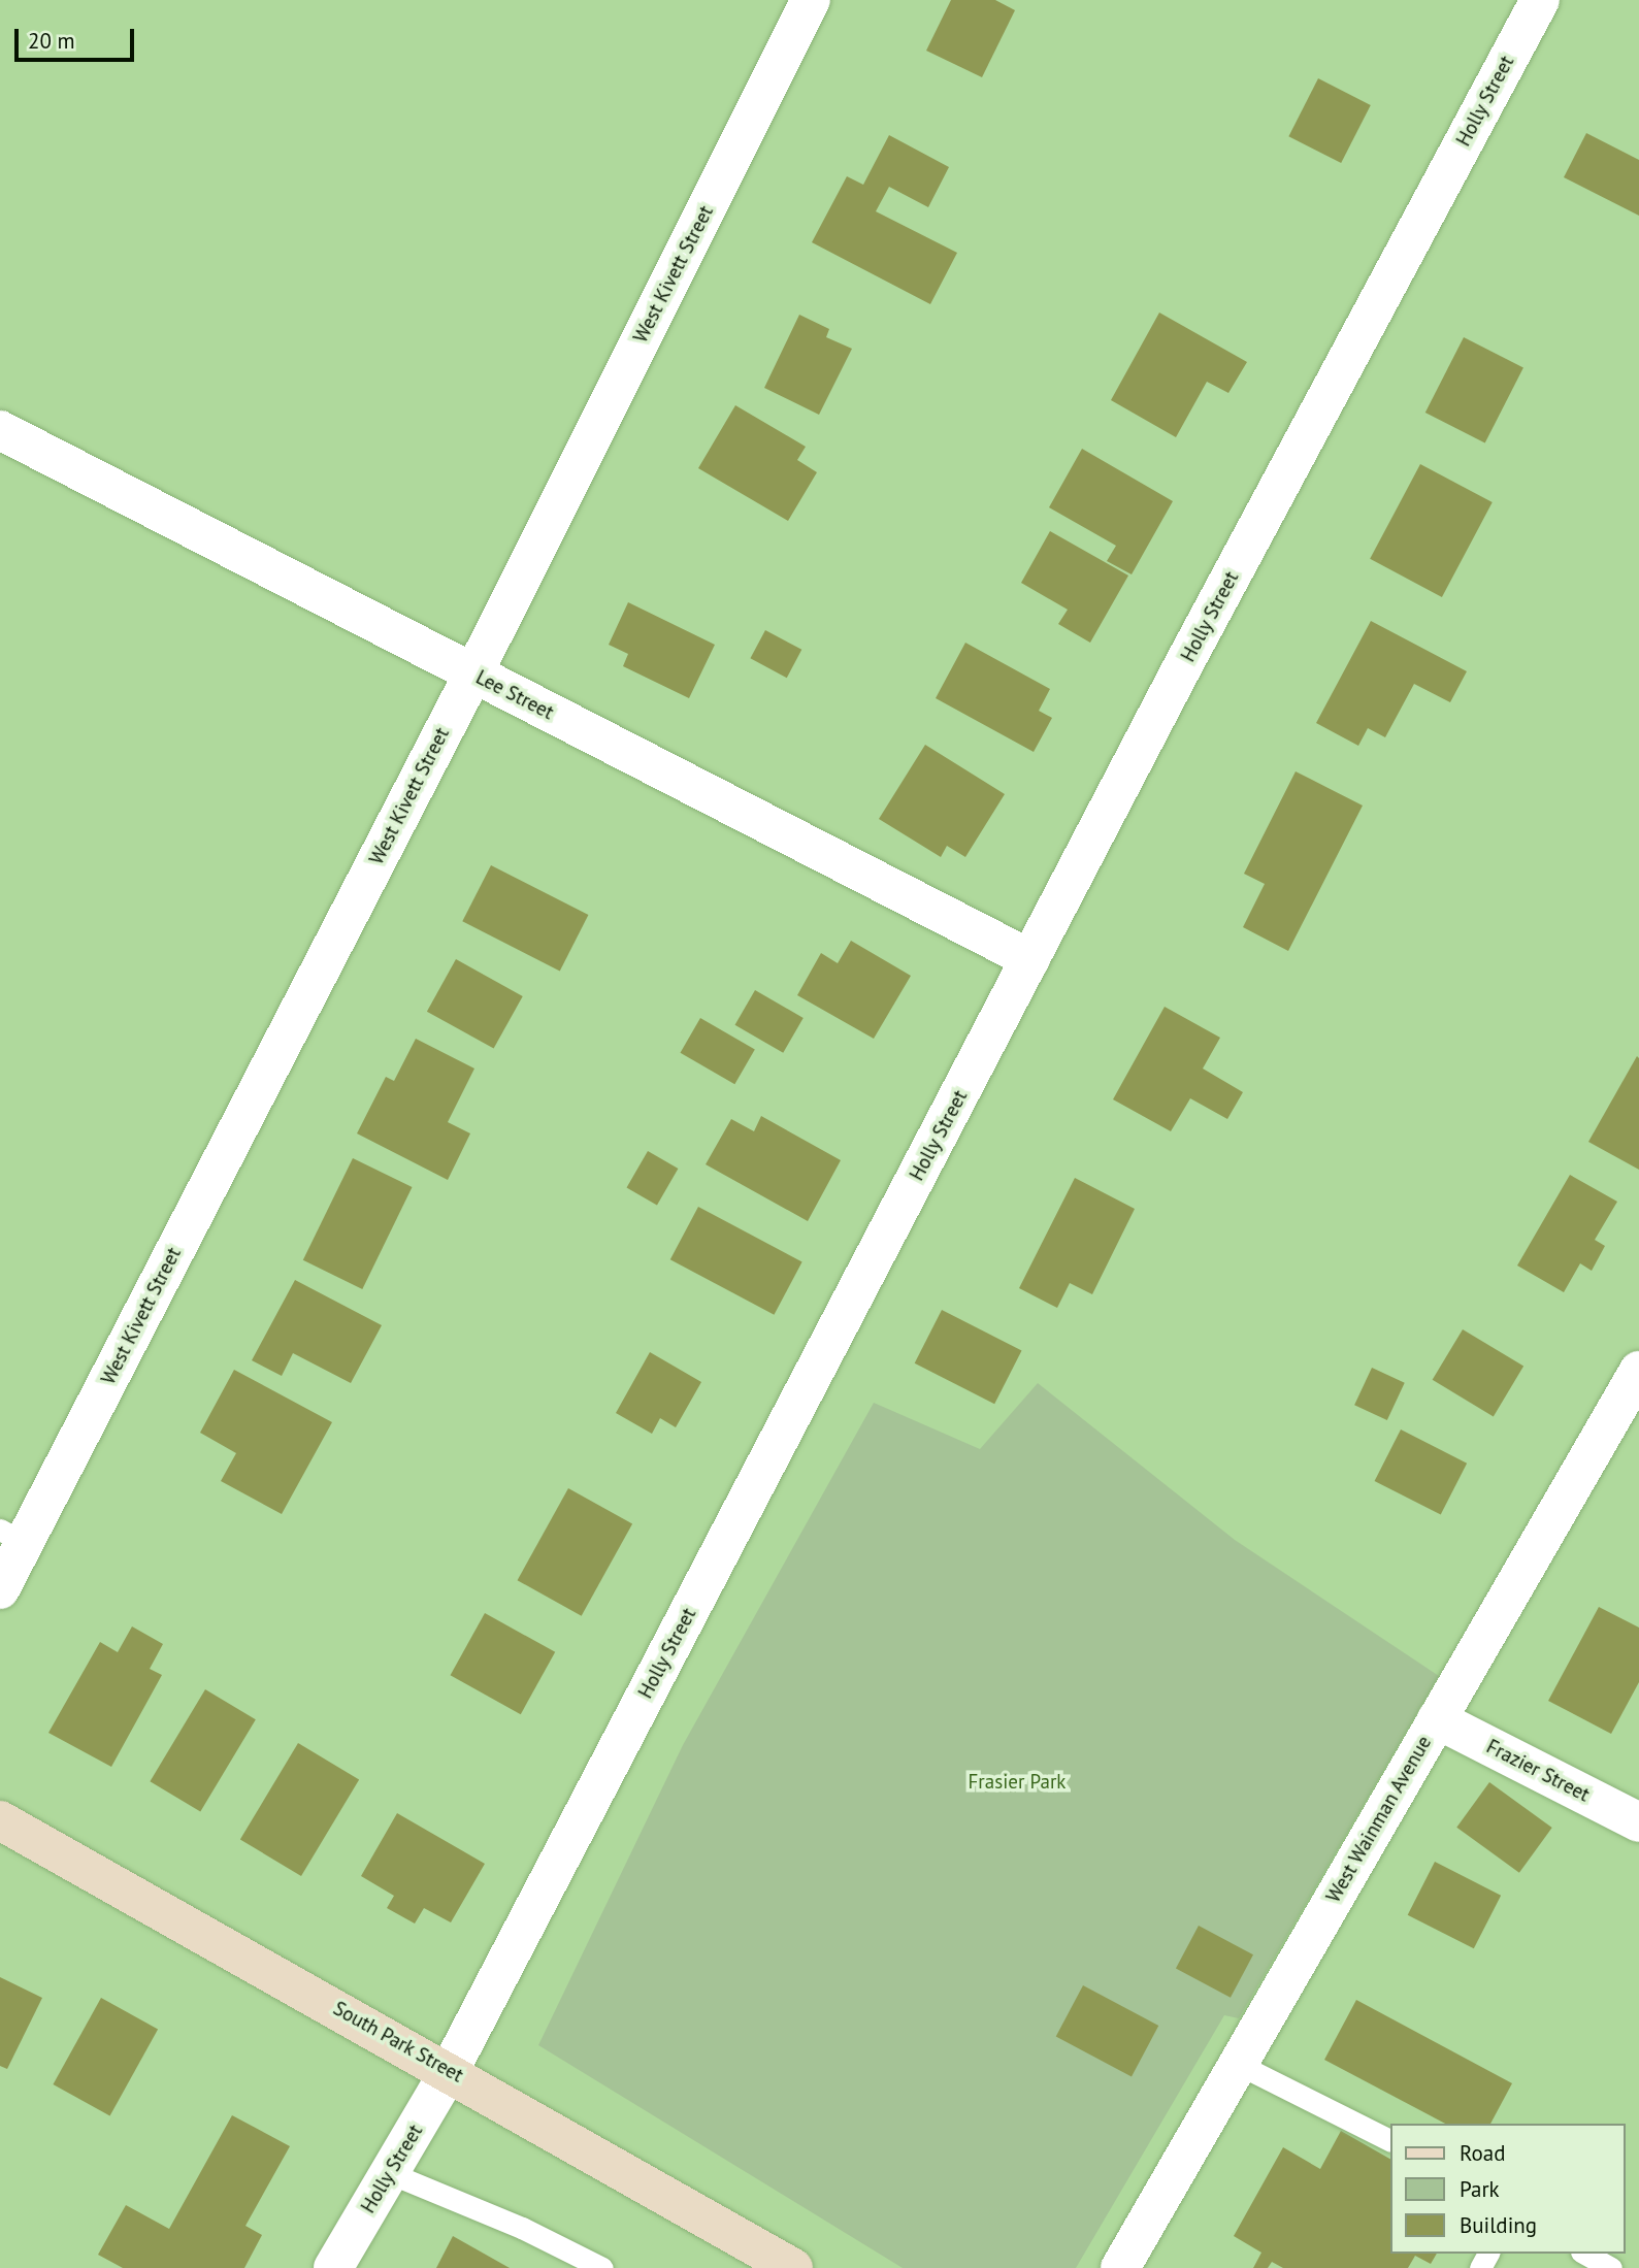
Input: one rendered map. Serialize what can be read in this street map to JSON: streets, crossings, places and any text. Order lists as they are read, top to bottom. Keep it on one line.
{"streets":{"main road":["South Park Street"],"street":["Holly Street","West Kivett Street","Lee Street","Frazier Street","West Wainman Avenue"]},"crossings":[["Holly Street","Lee Street"],["Holly Street","South Park Street"],["West Kivett Street","Lee Street"],["Frazier Street","West Wainman Avenue"]],"parks":["Frasier Park"],"legend":["Road","Park","Building"],"scale_bar":"20 m"}
